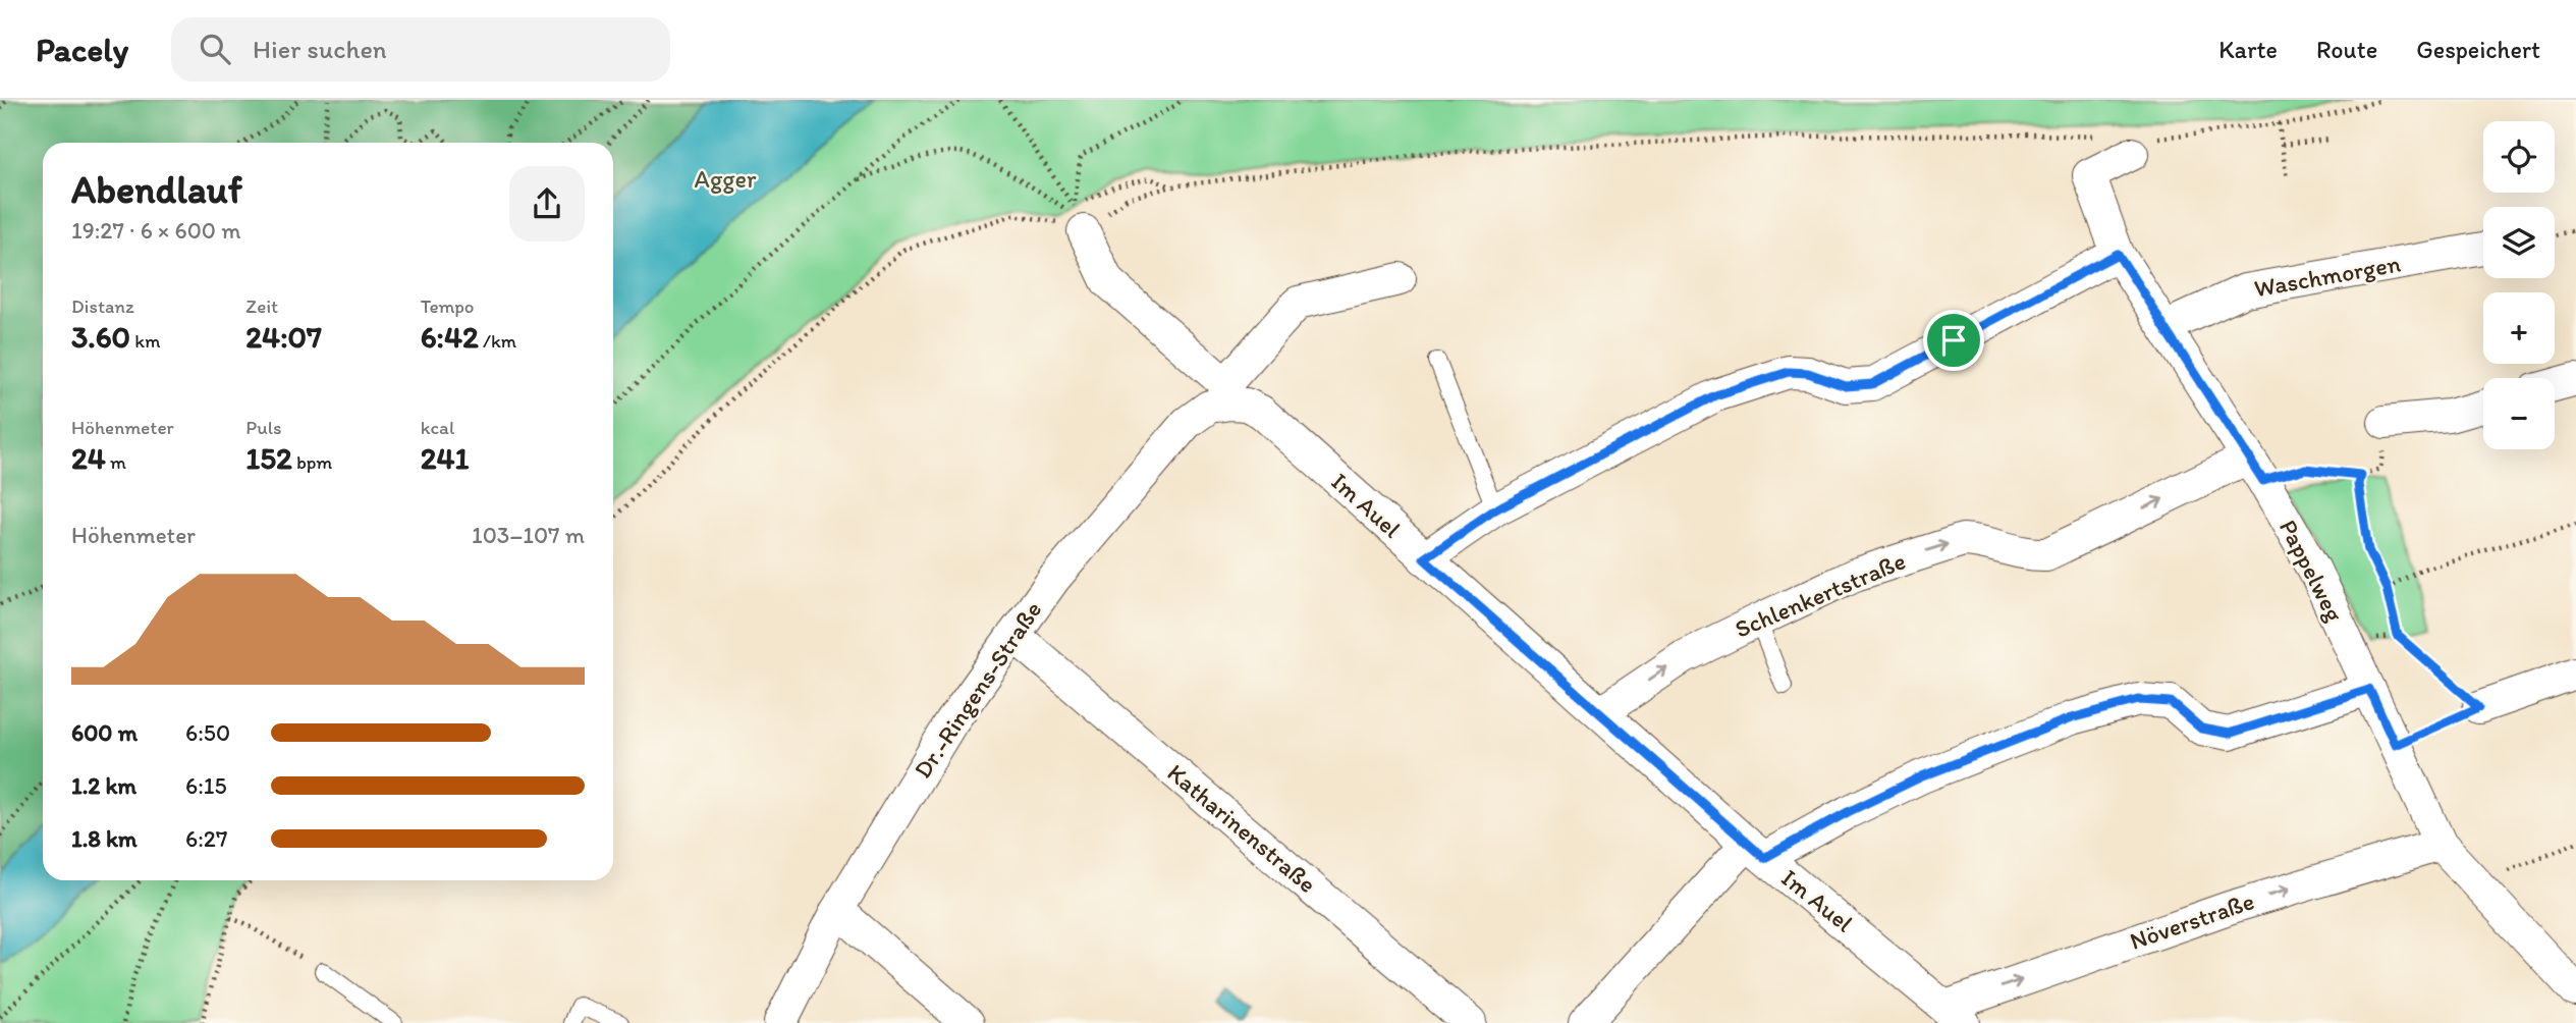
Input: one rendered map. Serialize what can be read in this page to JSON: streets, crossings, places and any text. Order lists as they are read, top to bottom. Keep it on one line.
{"streets":{"street":["Waschmorgen","Im Auel","Pappelweg","Schlenkertstraße","Dr.-Ringens-Straße","Katharinenstraße","Növerstraße"]},"crossings":[["Waschmorgen","Pappelweg"],["Im Auel","Schlenkertstraße"],["Im Auel","Dr.-Ringens-Straße"],["Im Auel","Növerstraße"],["Pappelweg","Schlenkertstraße"],["Pappelweg","Növerstraße"],["Dr.-Ringens-Straße","Katharinenstraße"]],"parks":["Agger"],"page":{"header":"Pacely","search":"Hier suchen","nav":["Karte","Route","Gespeichert"],"map_buttons":["+","−"],"heading":["Abendlauf","19:27 · 6 × 600 m"],"stats":[["Distanz","3.60 km"],["Zeit","24:07"],["Tempo","6:42 /km"],["Höhenmeter","24 m"],["Puls","152 bpm"],["kcal","241"]],"chart":["Höhenmeter","103–107 m"],"list":[{"name":"600 m","note":"6:50"},{"name":"1.2 km","note":"6:15"},{"name":"1.8 km","note":"6:27"}]}}
